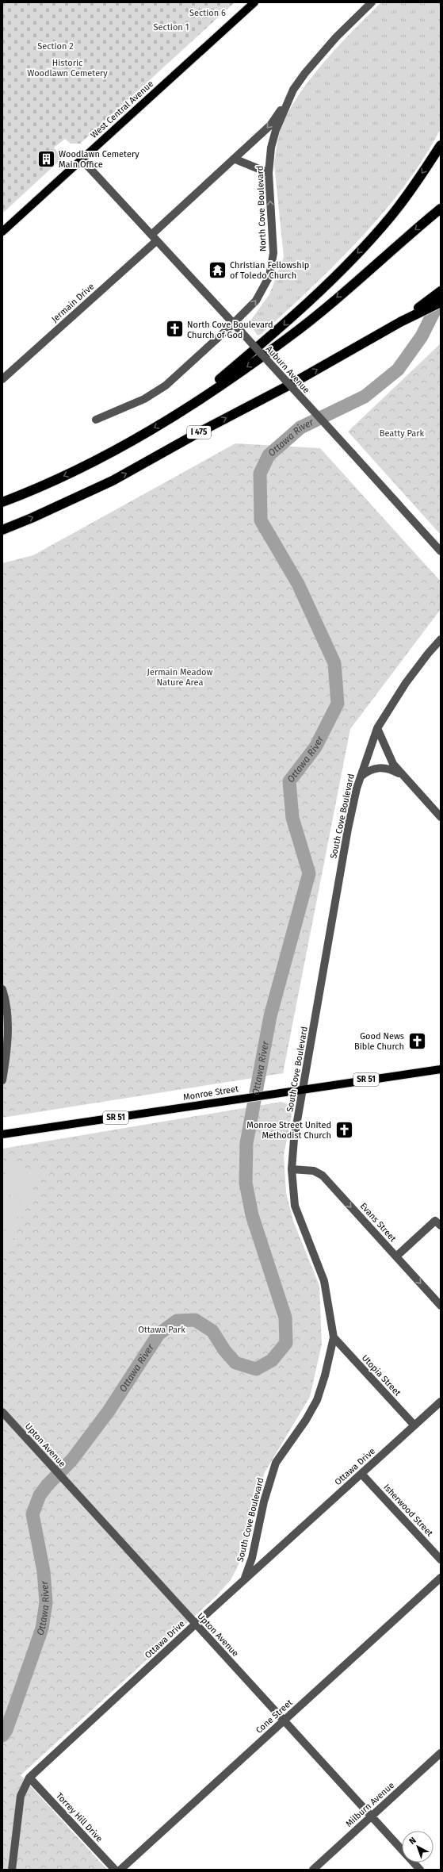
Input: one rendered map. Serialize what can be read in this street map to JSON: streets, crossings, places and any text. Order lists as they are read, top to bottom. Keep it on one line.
{"streets":{"highway":["I 475"],"main road":["West Central Avenue","SR 51","Monroe Street"],"street":["North Cove Boulevard","Jermain Drive","Auburn Avenue","South Cove Boulevard","Evans Street","Utopia Street","Upton Avenue","Ottawa Drive","Isherwood Street","Cone Street","Milburn Avenue","Torrey Hill Drive"]},"crossings":[["West Central Avenue","Auburn Avenue"],["North Cove Boulevard","Jermain Drive"],["North Cove Boulevard","Auburn Avenue"],["Jermain Drive","Auburn Avenue"],["South Cove Boulevard","Monroe Street"],["South Cove Boulevard","Evans Street"],["South Cove Boulevard","Utopia Street"],["South Cove Boulevard","Ottawa Drive"],["Utopia Street","Ottawa Drive"],["Upton Avenue","Ottawa Drive"],["Upton Avenue","Cone Street"],["Upton Avenue","Milburn Avenue"],["Ottawa Drive","Isherwood Street"],["Ottawa Drive","Torrey Hill Drive"]],"one_way":["Evans Street"],"water":["Ottawa River"],"parks":["Section 6","Section 1","Section 2","Historic Woodlawn Cemetery","Beatty Park","Jermain Meadow Nature Area","Ottawa Park"],"places":{"building":["Woodlawn Cemetery Main Office"],"temple":["Christian Fellowship of Toledo Church"],"church":["North Cove Boulevard Church of God","Good News Bible Church","Monroe Street United Methodist Church"]},"north":"top left"}
